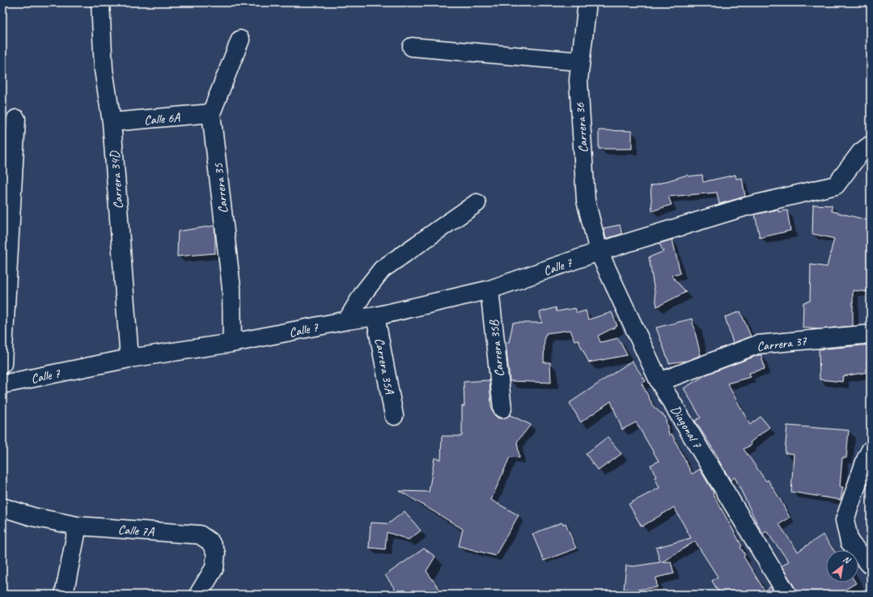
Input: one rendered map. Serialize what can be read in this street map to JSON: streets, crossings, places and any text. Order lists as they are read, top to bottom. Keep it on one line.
{"streets":{"street":["Calle 6A","Carrera 36","Carrera 34D","Carrera 35","Calle 7","Carrera 37","Carrera 35B","Carrera 35A","Diagonal 7","Calle 7A"]},"crossings":[["Calle 6A","Carrera 34D"],["Calle 6A","Carrera 35"],["Carrera 36","Calle 7"],["Carrera 36","Diagonal 7"],["Carrera 34D","Calle 7"],["Carrera 35","Calle 7"],["Calle 7","Carrera 35B"],["Calle 7","Carrera 35A"],["Calle 7","Diagonal 7"],["Carrera 37","Diagonal 7"]],"north":"top right"}
